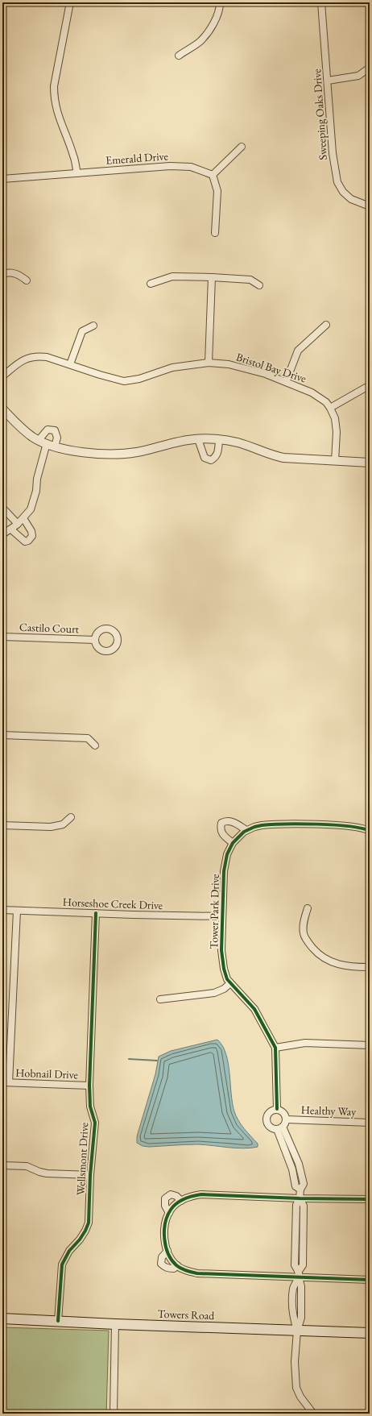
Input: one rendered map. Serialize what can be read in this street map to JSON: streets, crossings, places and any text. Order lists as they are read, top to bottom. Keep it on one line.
{"streets":{"main road":["Towers Road"],"street":["Sweeping Oaks Drive","Emerald Drive","Bristol Bay Drive","Castilo Court","Horseshoe Creek Drive","Tower Park Drive","Hobnail Drive","Healthy Way","Wellsmont Drive"]},"crossings":[["Horseshoe Creek Drive","Tower Park Drive"],["Horseshoe Creek Drive","Wellsmont Drive"],["Tower Park Drive","Healthy Way"],["Hobnail Drive","Wellsmont Drive"],["Wellsmont Drive","Towers Road"]]}
